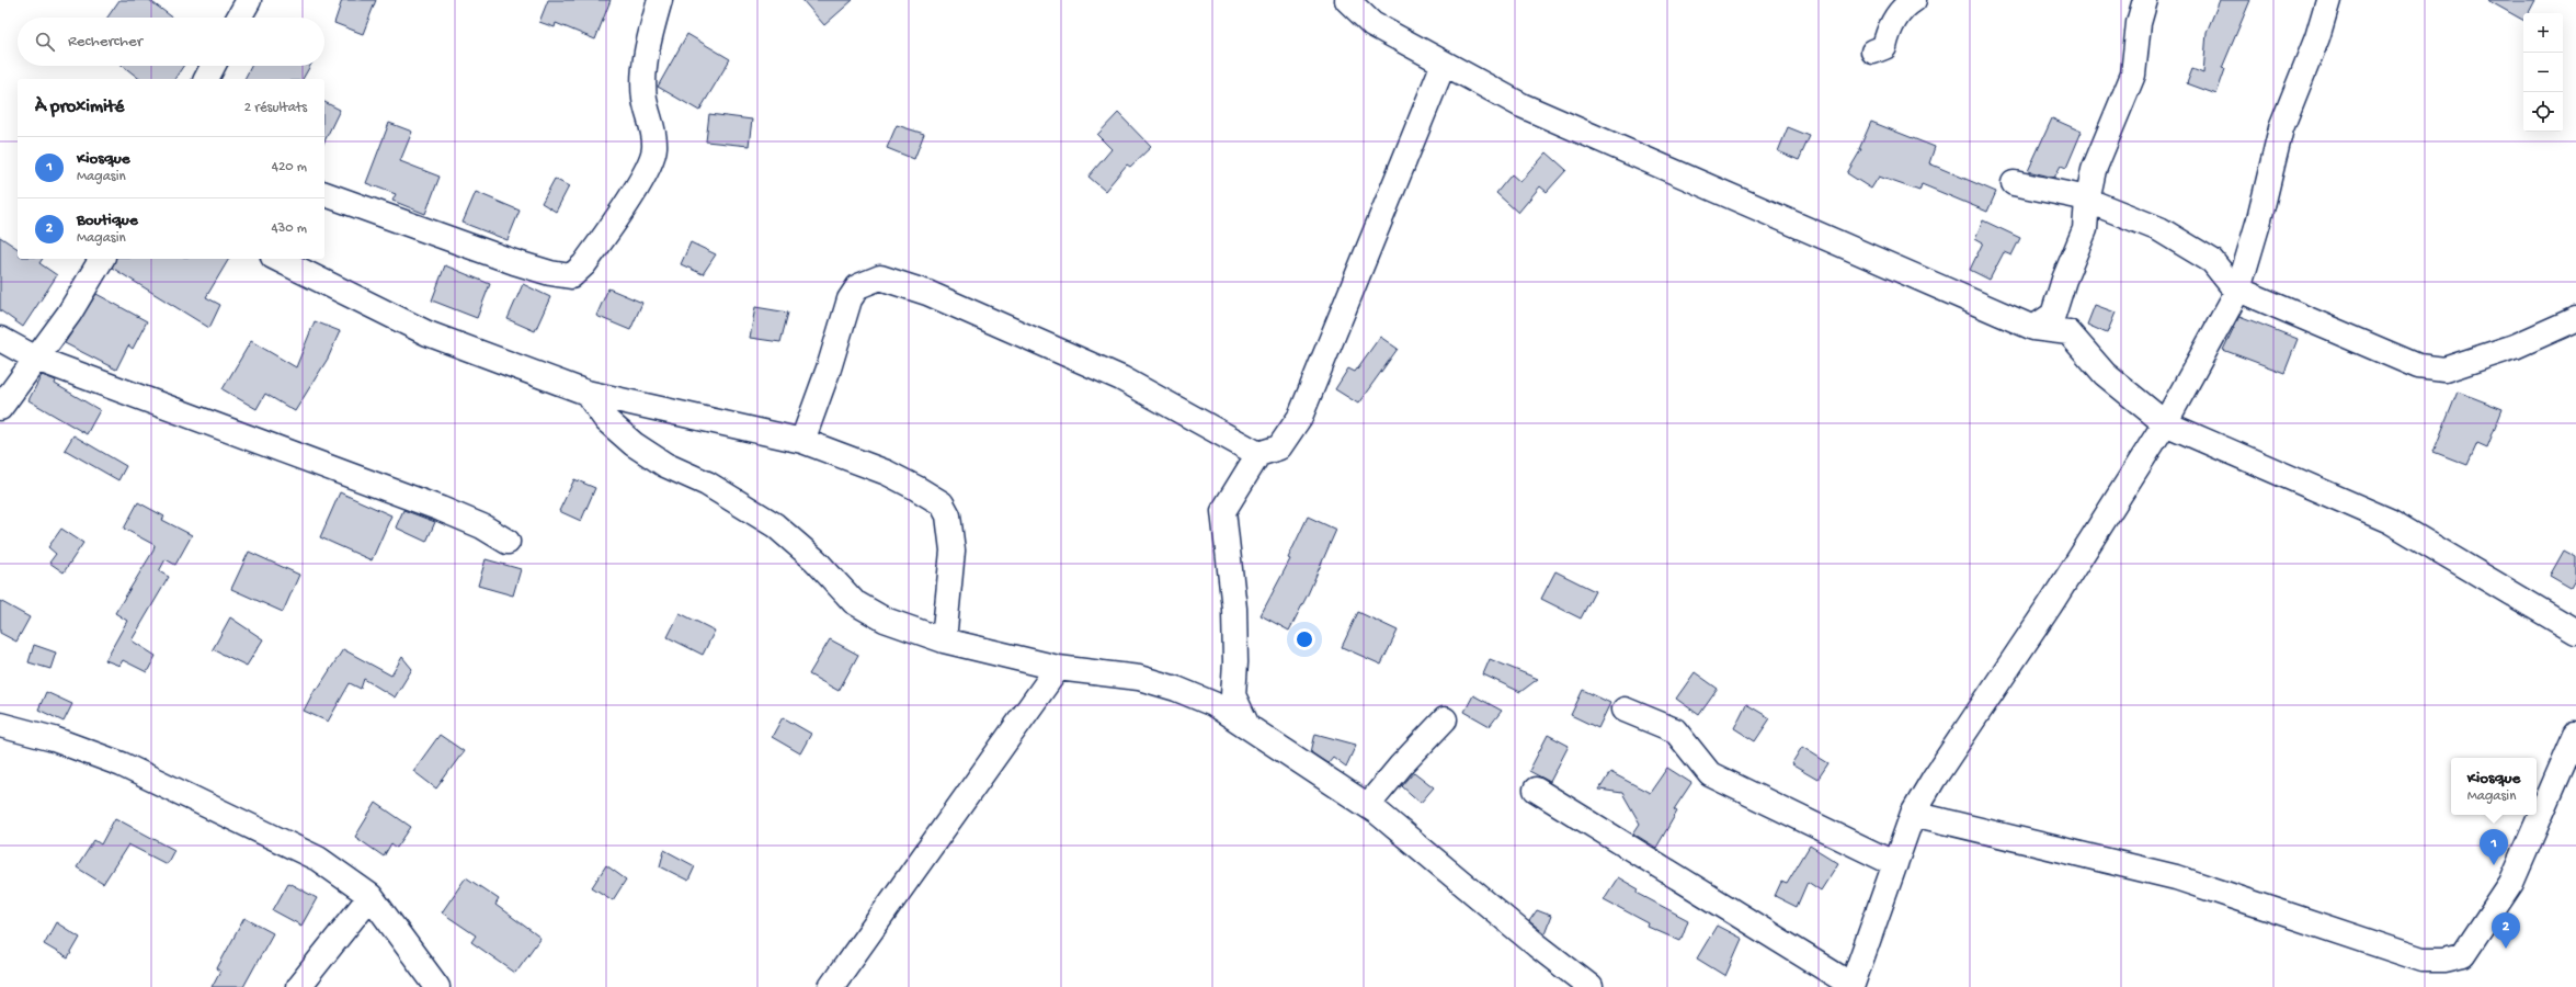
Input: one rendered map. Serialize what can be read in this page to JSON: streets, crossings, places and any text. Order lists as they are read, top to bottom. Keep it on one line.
{"page":{"map_buttons":["+","−"],"search":"Rechercher","heading":["À proximité","2 résultats"],"list":[{"mark":"1","name":"Kiosque","note":"Magasin","value":"420 m"},{"mark":"2","name":"Boutique","note":"Magasin","value":"430 m"}],"popup":["Kiosque","Magasin"],"pins":["1","2"]}}
